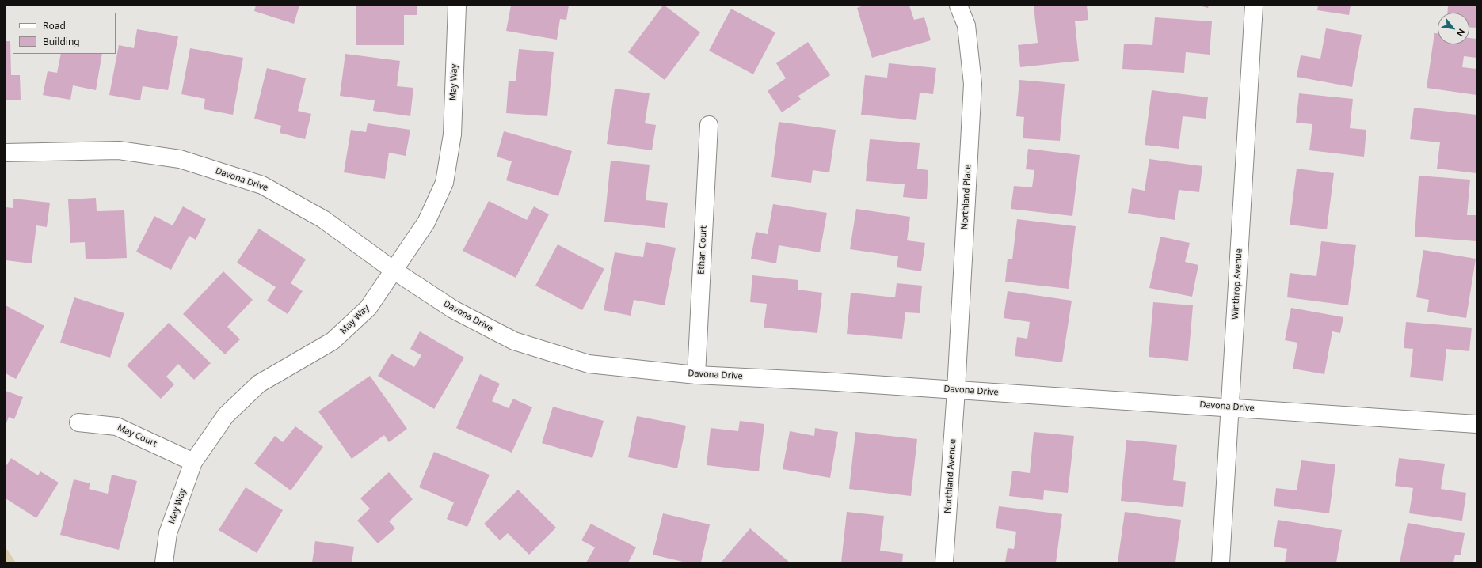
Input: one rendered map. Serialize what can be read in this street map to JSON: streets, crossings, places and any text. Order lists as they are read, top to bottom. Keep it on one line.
{"streets":{"street":["May Way","Davona Drive","Northland Place","Ethan Court","Winthrop Avenue","May Court","Northland Avenue"]},"crossings":[["May Way","Davona Drive"],["May Way","May Court"],["Davona Drive","Northland Place"],["Davona Drive","Ethan Court"],["Davona Drive","Winthrop Avenue"],["Davona Drive","Northland Avenue"],["Northland Place","Northland Avenue"]],"legend":["Road","Building"],"north":"bottom right"}
